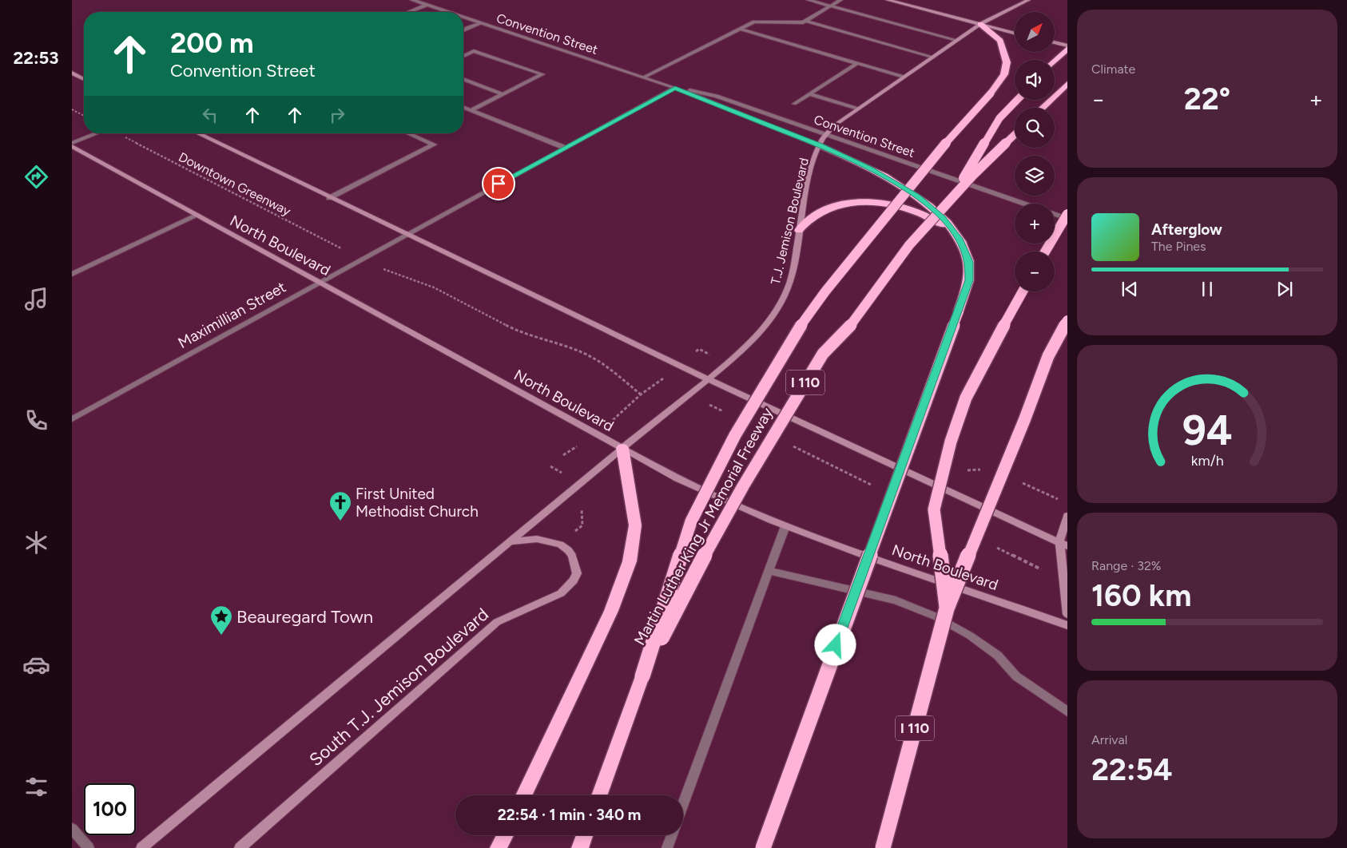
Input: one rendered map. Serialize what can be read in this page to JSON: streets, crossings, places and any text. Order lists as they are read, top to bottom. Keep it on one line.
{"streets":{"highway":["I 110","Martin Luther King Jr Memorial Freeway"],"main road":["T.J. Jemison Boulevard","North Boulevard","South T.J. Jemison Boulevard"],"street":["Convention Street","Maximillian Street"],"path":["Downtown Greenway"]},"crossings":[["Convention Street","T.J. Jemison Boulevard"],["Convention Street","Maximillian Street"],["T.J. Jemison Boulevard","North Boulevard"],["North Boulevard","Maximillian Street"]],"places":{"church":["First United Methodist Church"],"place":["Beauregard Town"]},"north":"top right","page":{"tabs":"22:53","tile":["Climate",["Range · 32%","160 km"],["Arrival","22:54"]],"map_buttons":["+","−"],"turn":["200 m","Convention Street"],"heat":["−","22°","+"],"song":["Afterglow","The Pines"],"limit":"100","trip":"22:54 · 1 min · 340 m","gauge":["94","km/h"]}}
